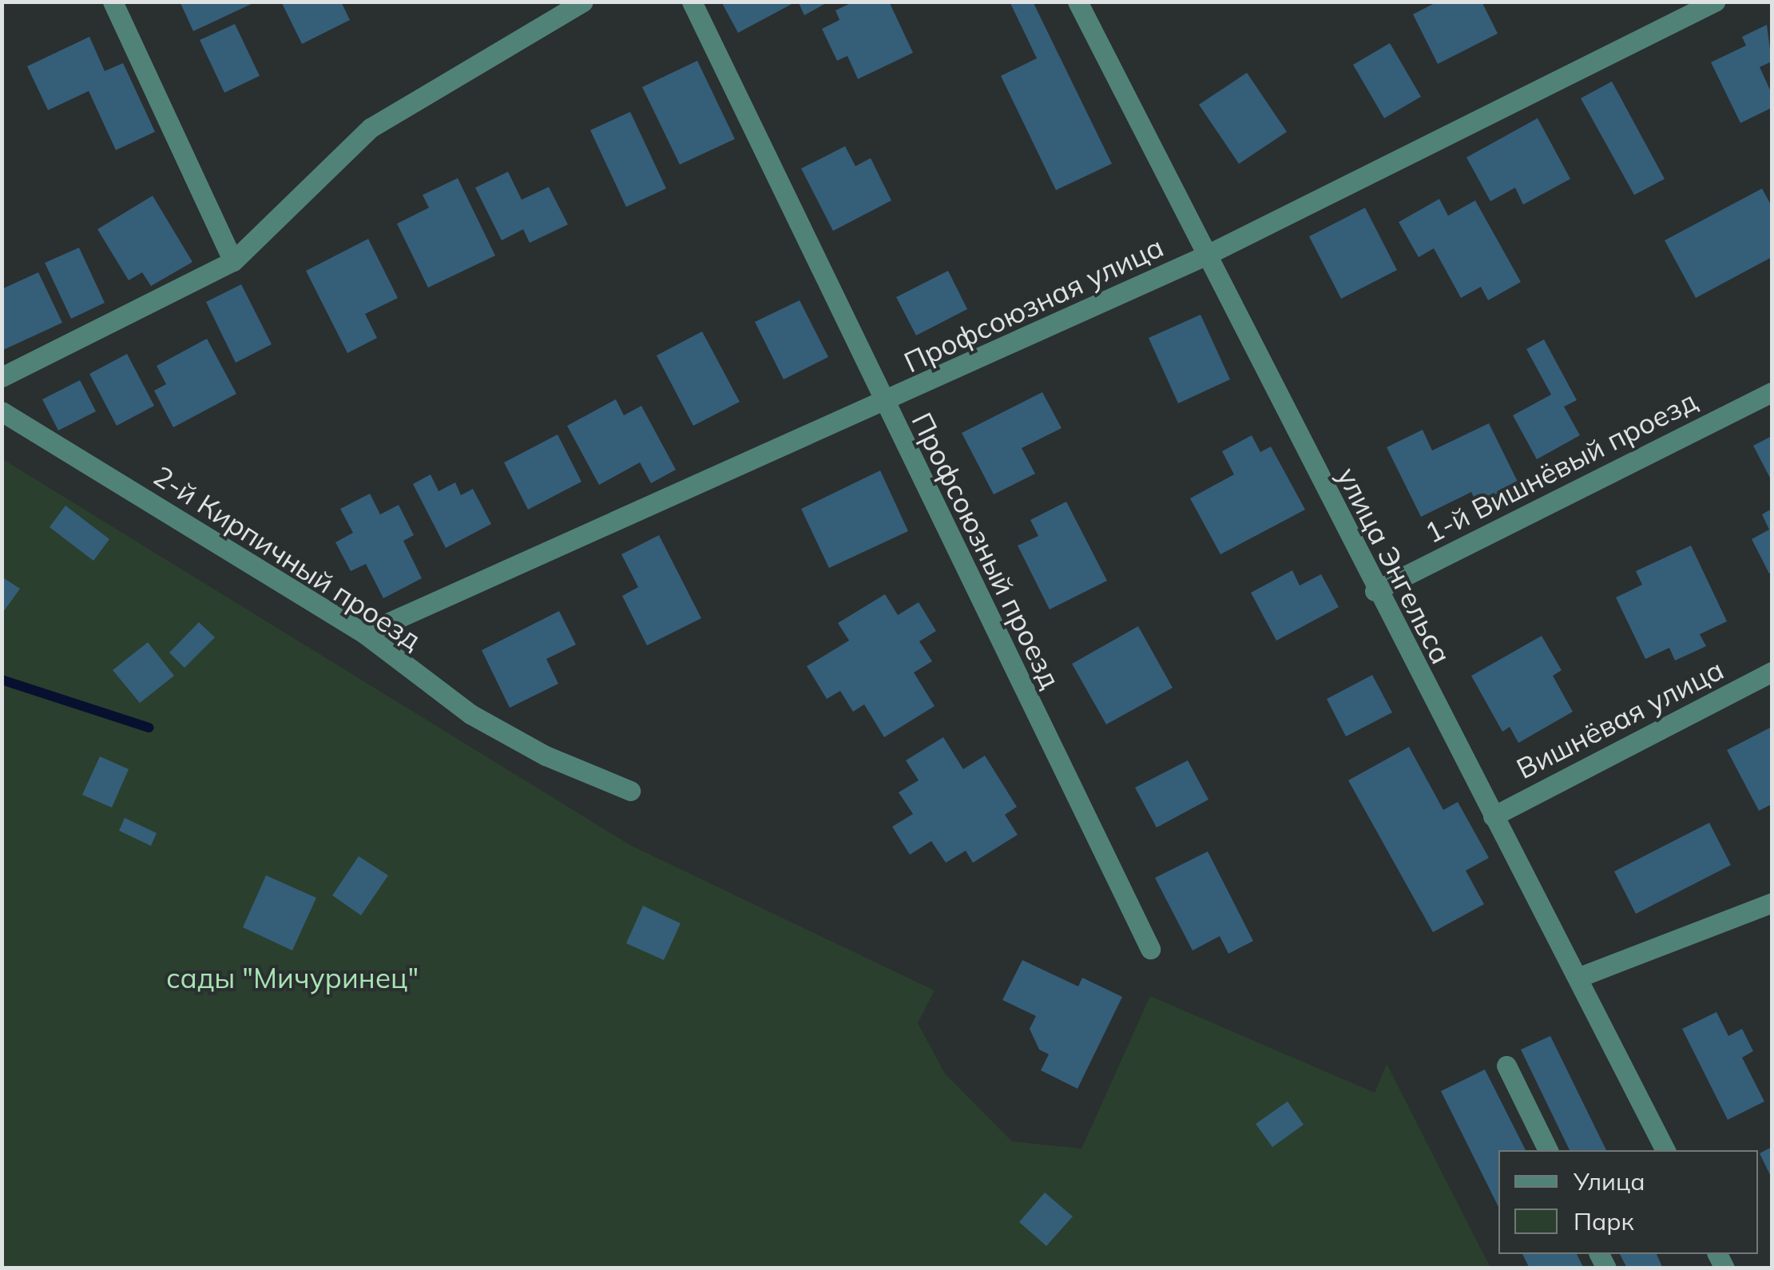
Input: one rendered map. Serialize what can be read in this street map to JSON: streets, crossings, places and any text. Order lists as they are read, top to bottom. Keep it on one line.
{"streets":{"street":["Профсоюзная улица","1-й Вишнёвый проезд","Профсоюзный проезд","2-й Кирпичный проезд","улица Энгельса","Вишнёвая улица"]},"crossings":[["Профсоюзная улица","Профсоюзный проезд"],["Профсоюзная улица","2-й Кирпичный проезд"],["Профсоюзная улица","улица Энгельса"],["1-й Вишнёвый проезд","улица Энгельса"],["улица Энгельса","Вишнёвая улица"]],"parks":["сады \"Мичуринец\""],"legend":["Улица","Парк"]}
